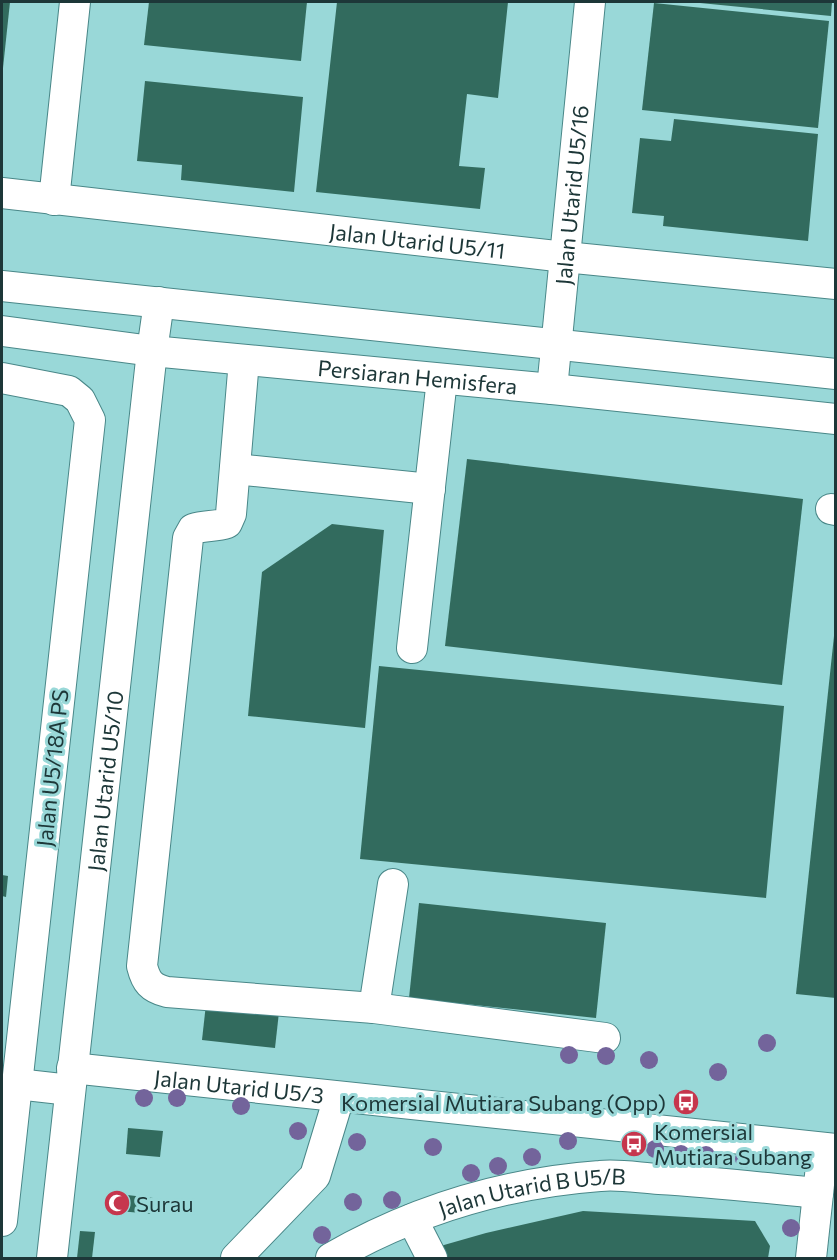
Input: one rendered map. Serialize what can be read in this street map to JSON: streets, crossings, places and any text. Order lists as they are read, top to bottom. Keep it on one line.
{"streets":{"street":["Jalan Utarid U5/16","Jalan Utarid U5/11","Persiaran Hemisfera","Jalan U5/18A PS","Jalan Utarid U5/10","Jalan Utarid U5/3","Jalan Utarid B U5/B"]},"crossings":[["Jalan Utarid U5/16","Jalan Utarid U5/11"],["Jalan Utarid U5/16","Persiaran Hemisfera"],["Persiaran Hemisfera","Jalan Utarid U5/10"],["Jalan U5/18A PS","Jalan Utarid U5/3"],["Jalan Utarid U5/10","Jalan Utarid U5/3"]],"places":{"bus stop":["Komersial Mutiara Subang (Opp)","Komersial Mutiara Subang"],"mosque":["Surau"]}}
